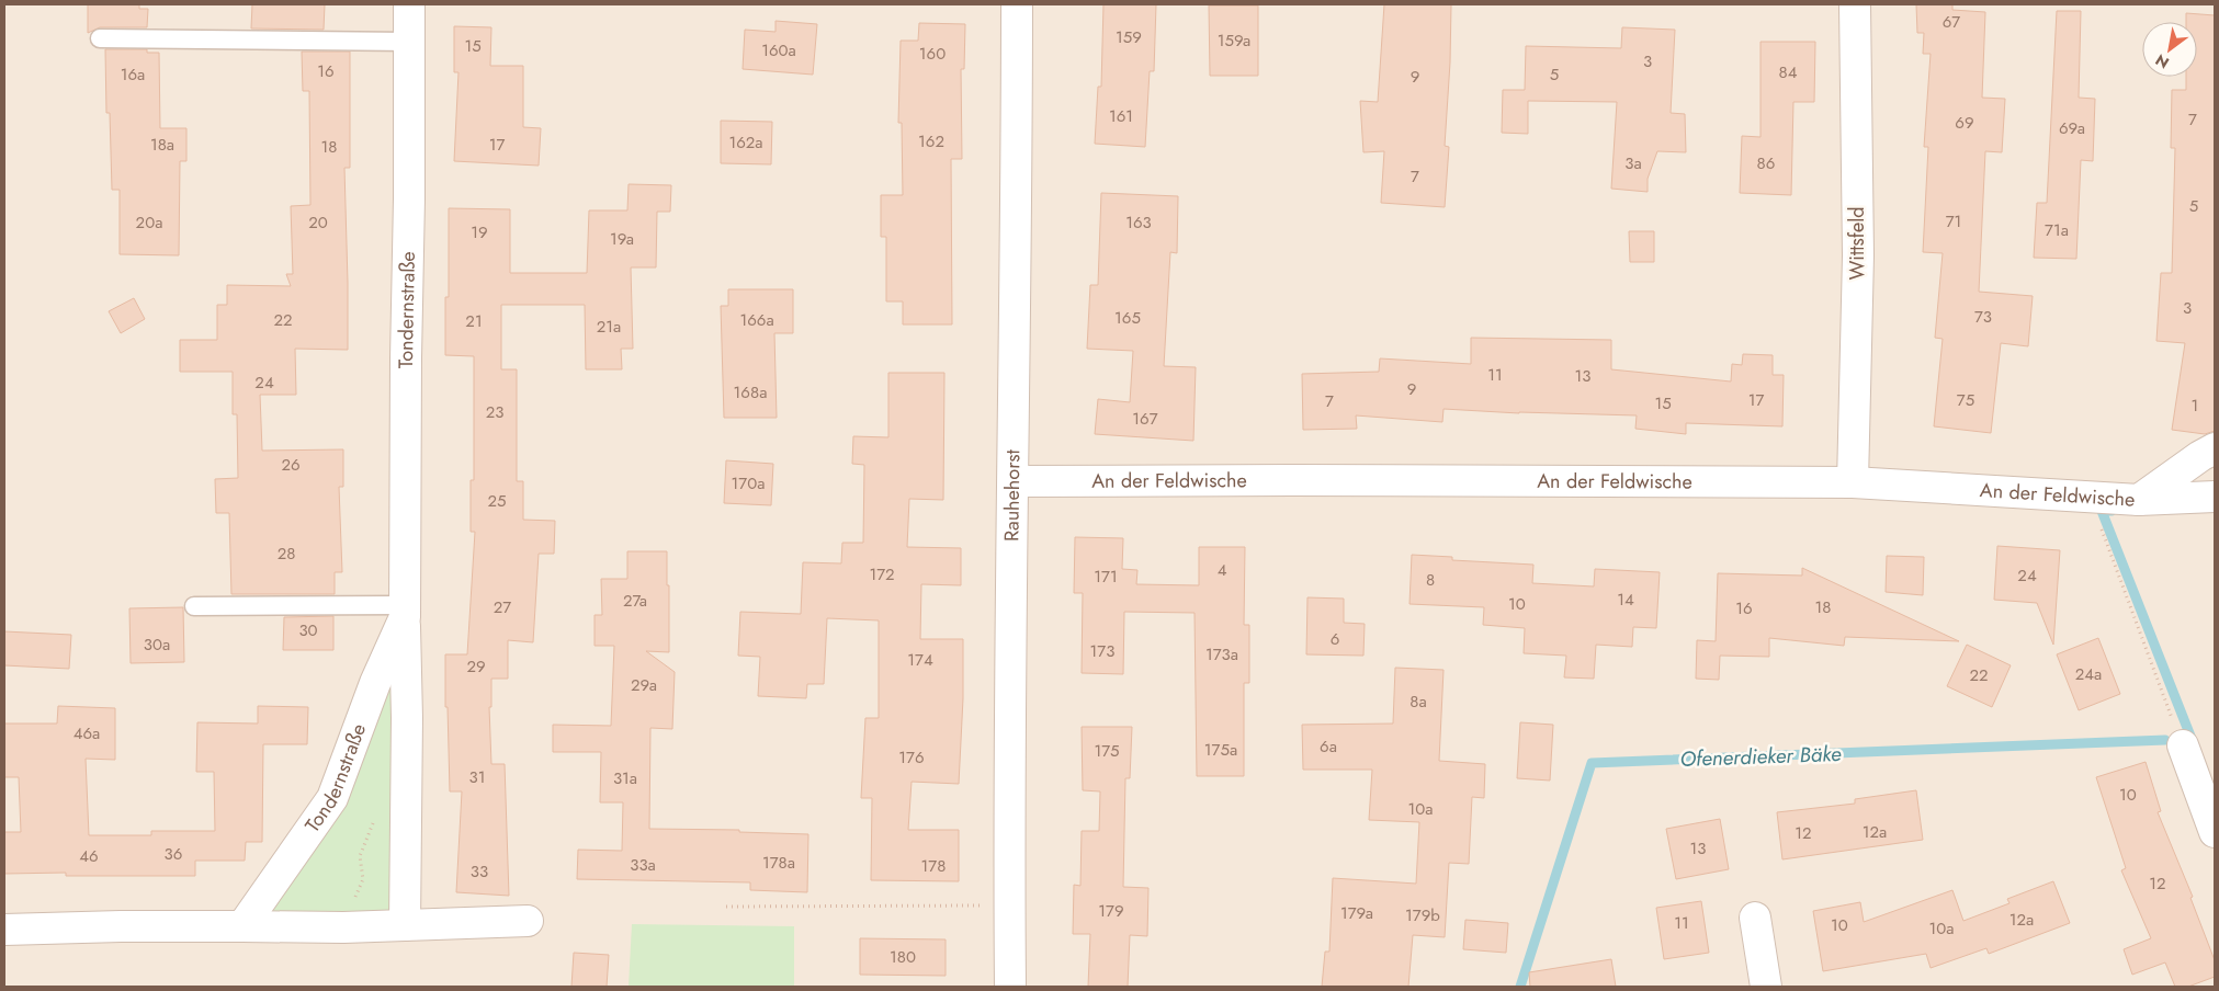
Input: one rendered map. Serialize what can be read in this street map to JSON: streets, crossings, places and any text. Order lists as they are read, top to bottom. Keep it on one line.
{"streets":{"street":["Wittsfeld","Tondernstraße","An der Feldwische","Rauhehorst"]},"crossings":[["Wittsfeld","An der Feldwische"],["An der Feldwische","Rauhehorst"]],"water":["Ofenerdieker Bäke"],"house_numbers":["67","159","159a","15","160a","160","3","16","84","16a","5","9","161","7","69","69a","162","162a","18a","17","18","3a","86","7","5","71","20a","20","163","71a","19","19a","3","73","165","22","166a","21","21a","11","13","24","9","168a","17","75","7","15","1","23","167","26","170a","25","28","4","172","24","171","8","14","27a","10","27","18","16","30","6","30a","173","173a","174","29","24a","22","29a","8a","46a","6a","175a","175","176","31","31a","10","10a","12a","12","13","36","46","178a","33a","178","33","12","179","179a","179b","12a","11","10","10a","180"],"north":"bottom left"}
